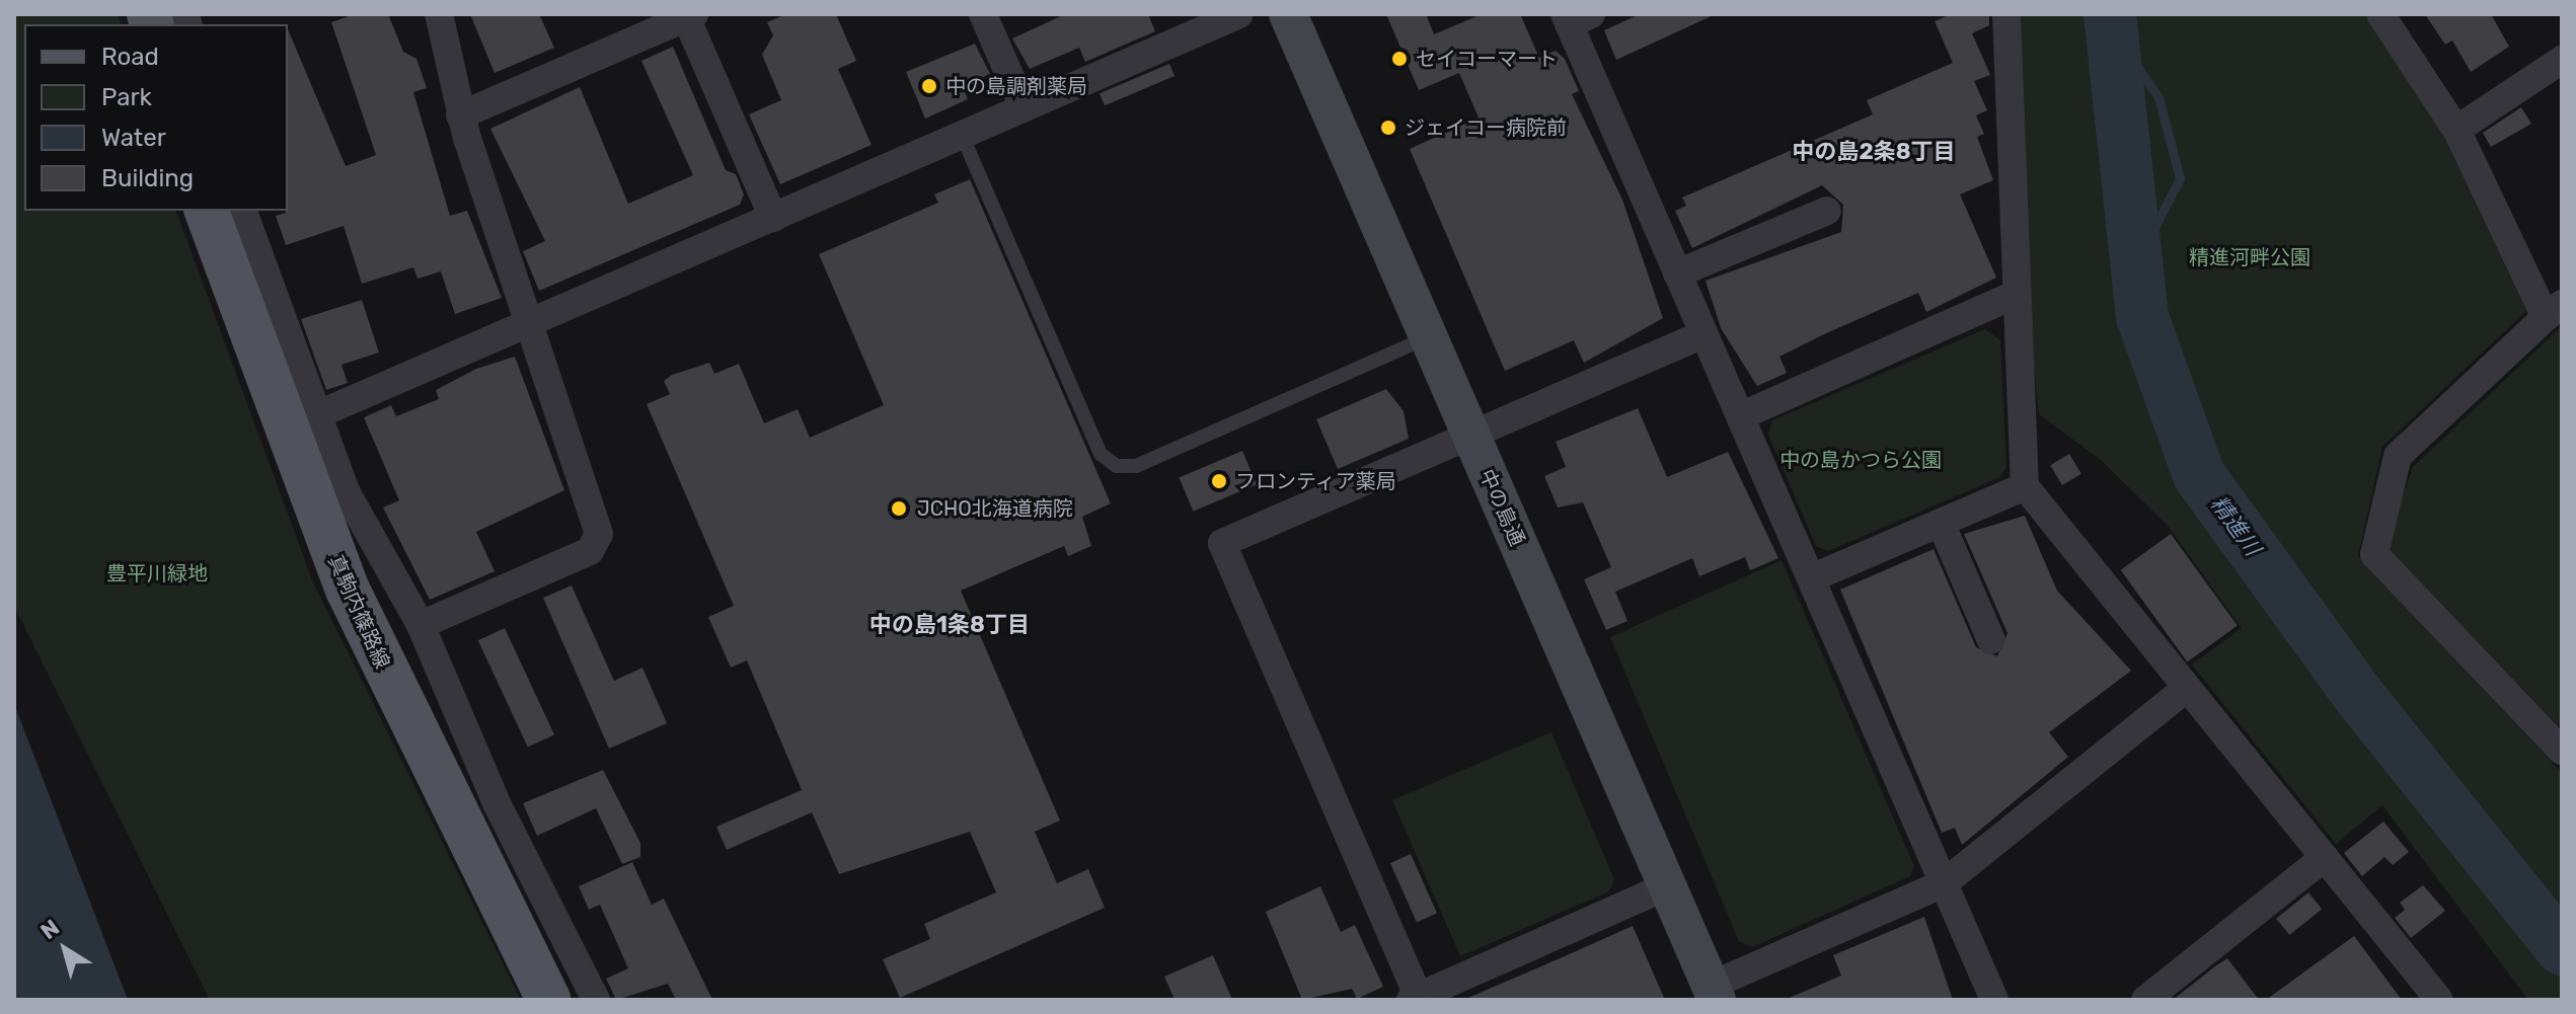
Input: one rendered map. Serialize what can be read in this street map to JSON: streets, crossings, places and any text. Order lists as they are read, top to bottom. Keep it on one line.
{"streets":{"main road":["真駒内篠路線"],"street":["中の島通"]},"districts":["中の島2条8丁目","中の島1条8丁目"],"water":["精進川"],"parks":["精進河畔公園","中の島かつら公園","豊平川緑地"],"places":["セイコーマート","中の島調剤薬局","ジェイコー病院前","フロンティア薬局","JCHO北海道病院"],"legend":["Road","Park","Water","Building"],"north":"top left"}
